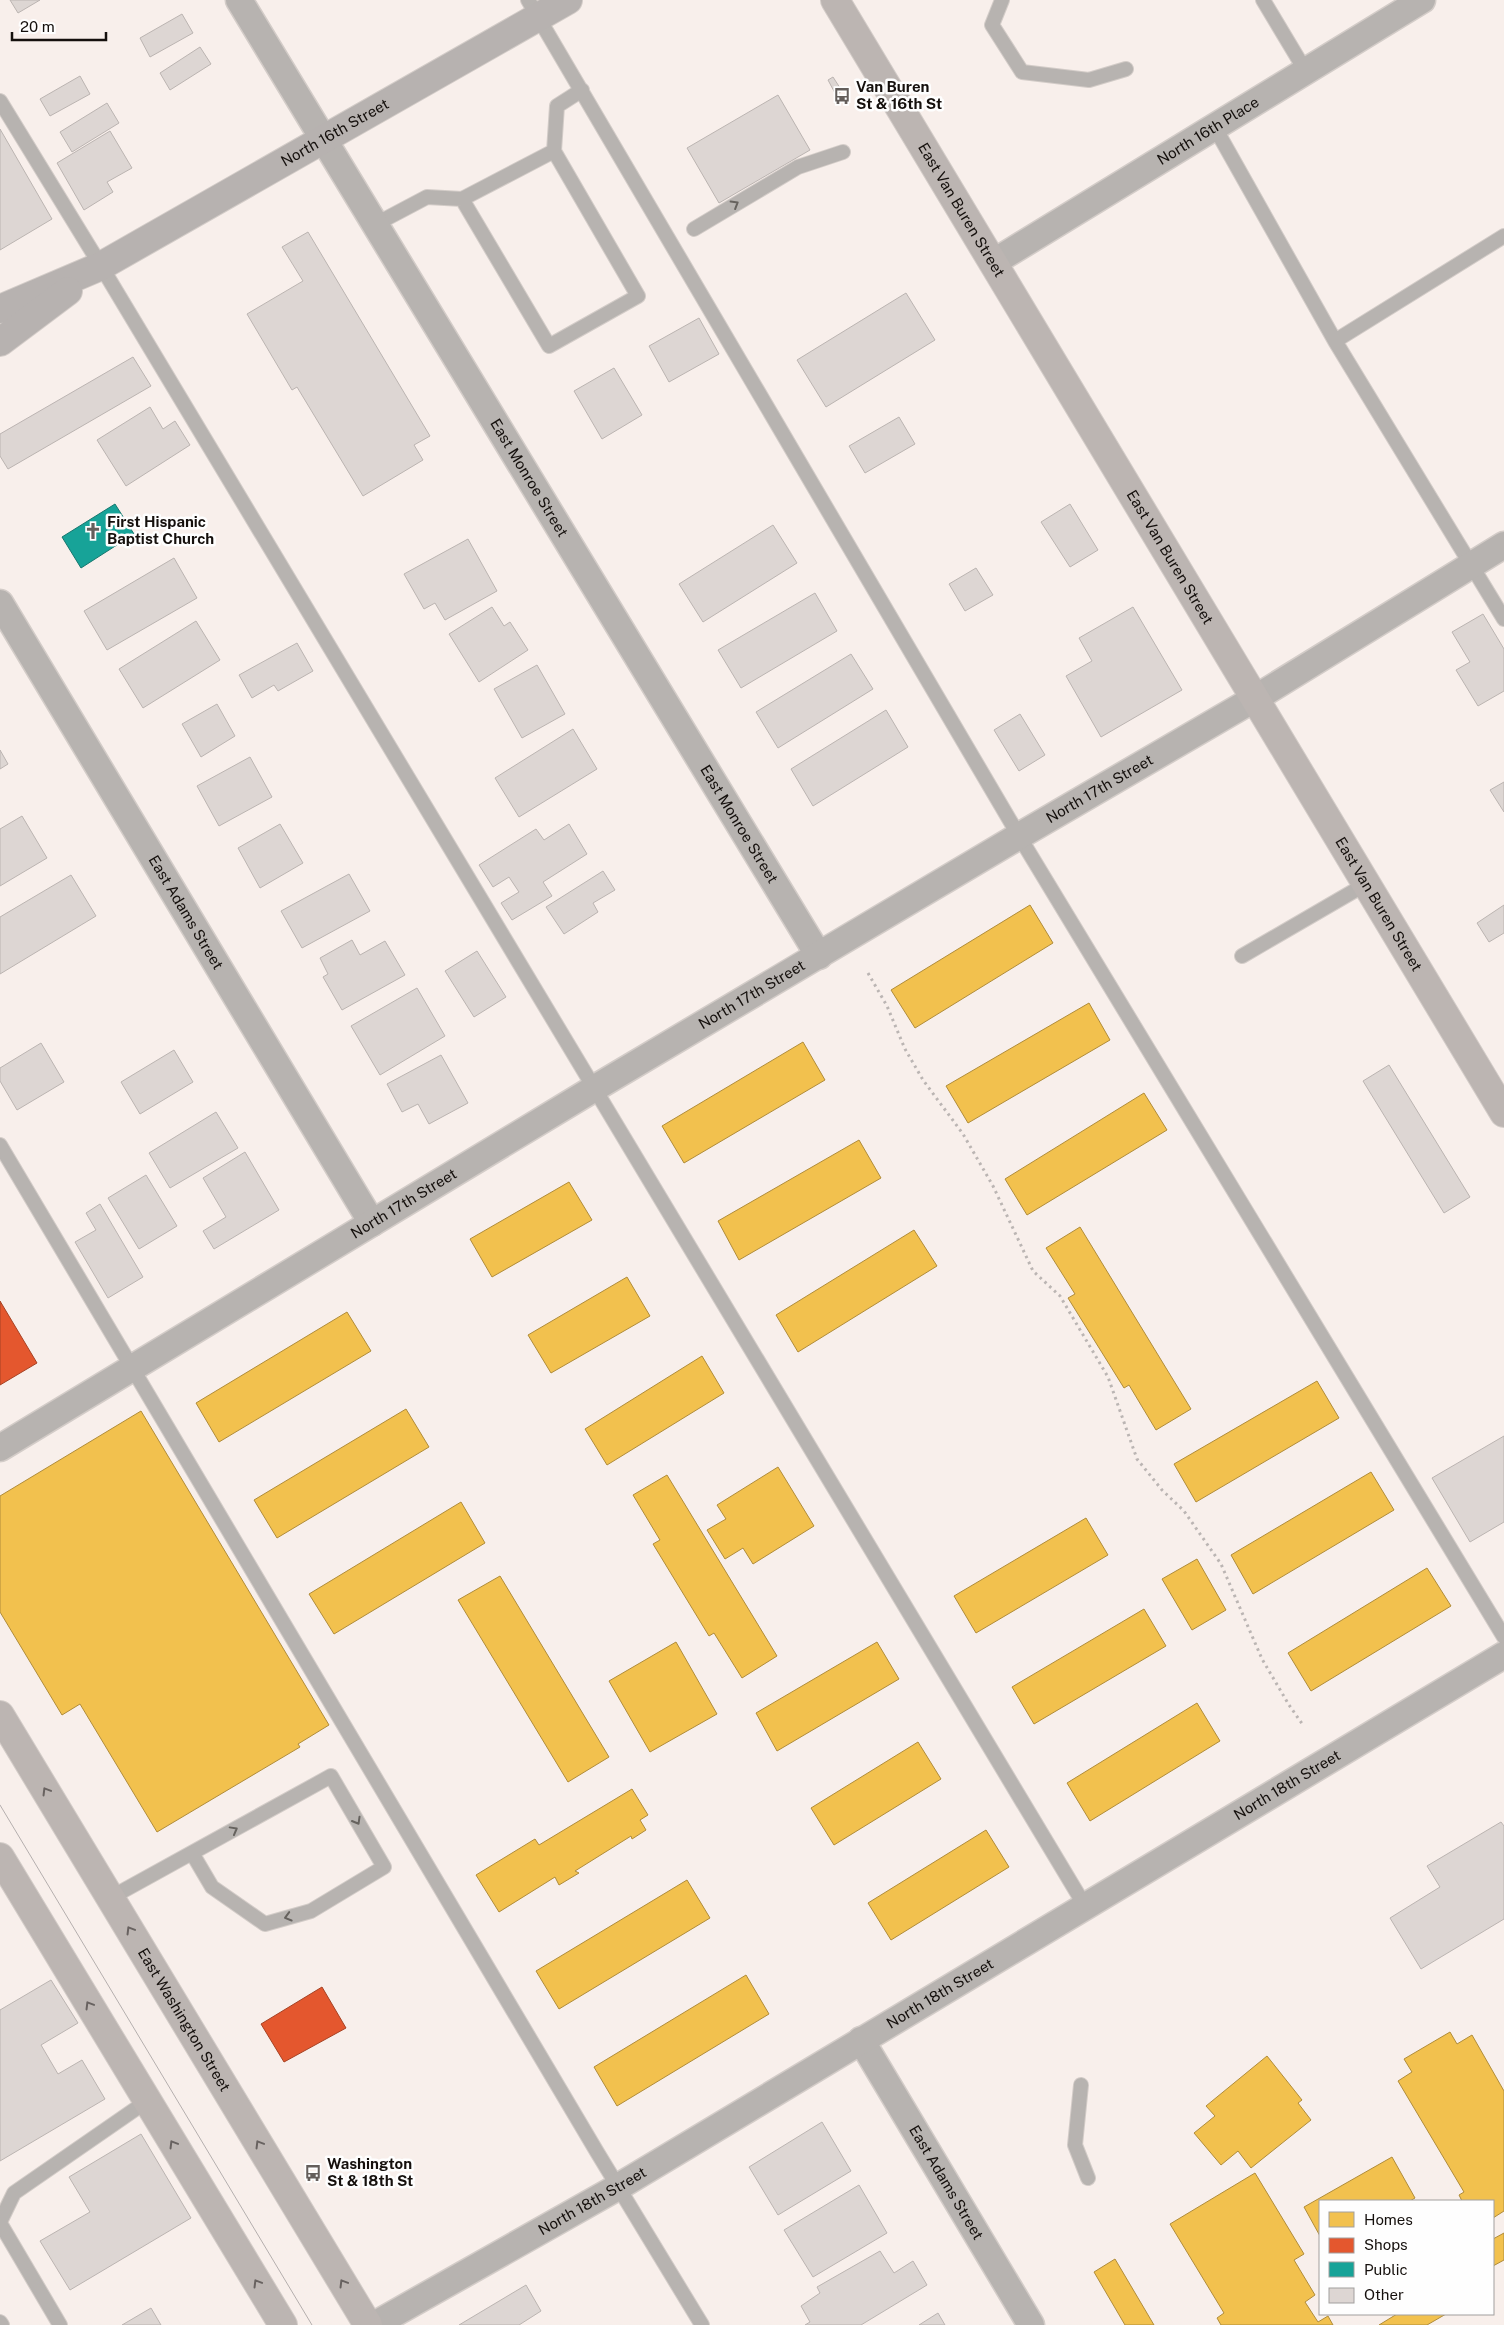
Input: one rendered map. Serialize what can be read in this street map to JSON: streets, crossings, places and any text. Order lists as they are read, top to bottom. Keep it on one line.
{"streets":{"main road":["North 16th Street","East Van Buren Street","East Washington Street"],"street":["North 16th Place","East Monroe Street","North 17th Street","East Adams Street","North 18th Street"]},"crossings":[["North 16th Place","East Van Buren Street"],["North 16th Street","East Monroe Street"],["East Van Buren Street","North 17th Street"],["East Monroe Street","North 17th Street"],["North 17th Street","East Adams Street"],["East Adams Street","North 18th Street"]],"places":{"bus stop":["Van Buren St & 16th St","Washington St & 18th St"],"church":["First Hispanic Baptist Church"]},"legend":["Homes","Shops","Public","Other"],"scale_bar":"20 m"}
